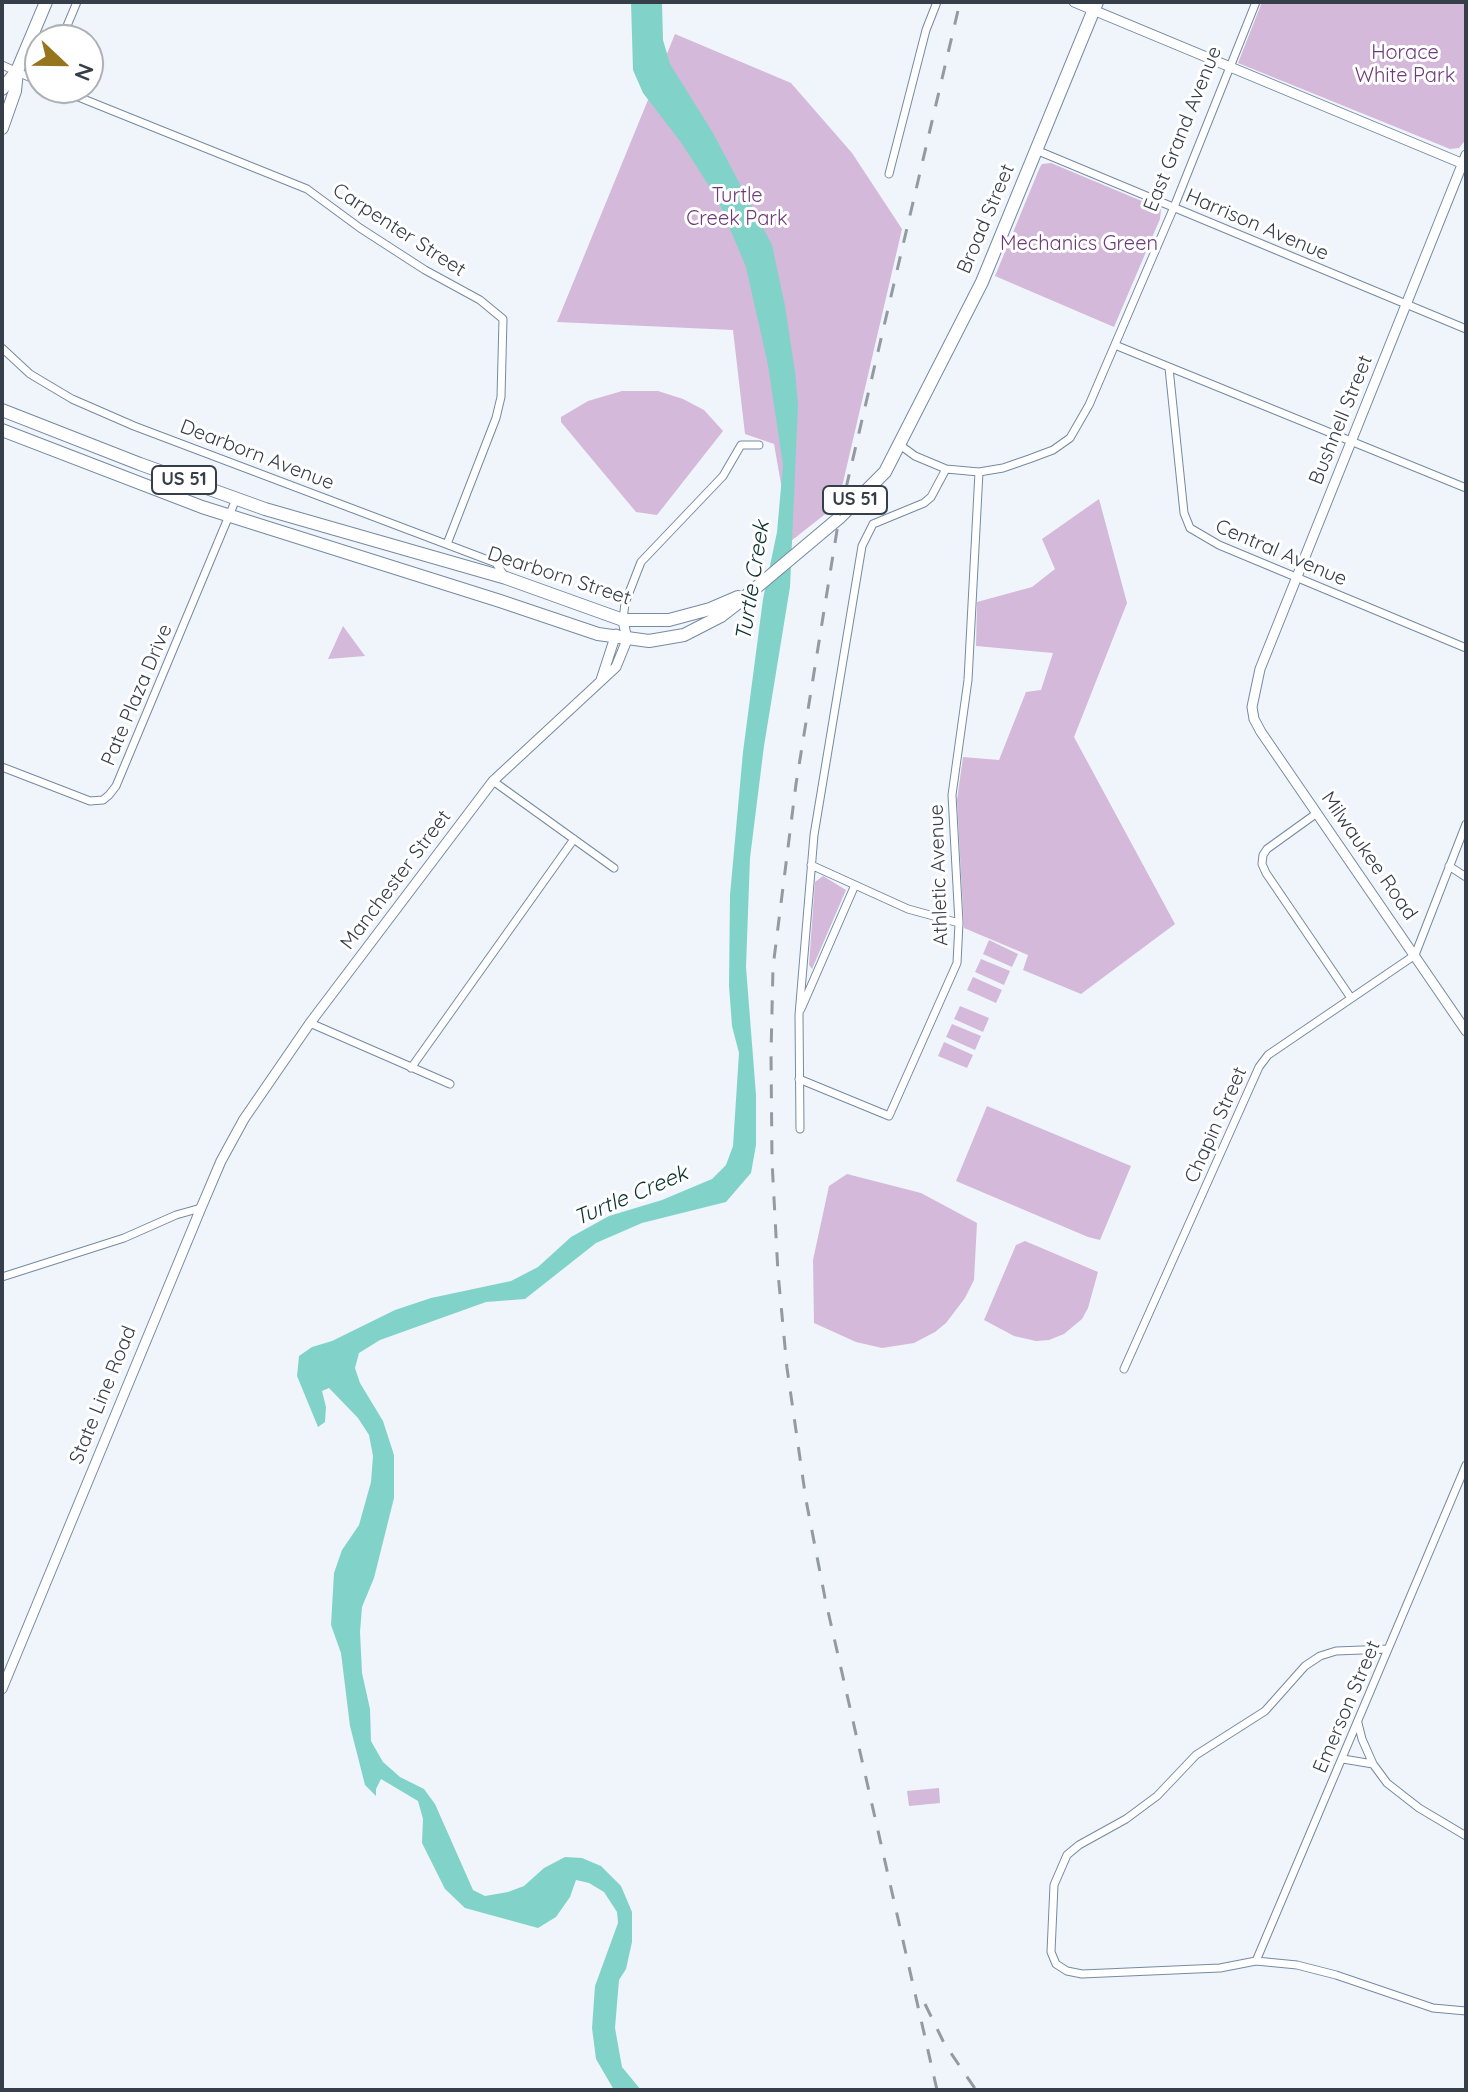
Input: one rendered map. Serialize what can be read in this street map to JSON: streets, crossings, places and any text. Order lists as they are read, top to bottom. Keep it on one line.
{"streets":{"main road":["Broad Street","US 51","Dearborn Street"],"street":["East Grand Avenue","Harrison Avenue","Carpenter Street","Bushnell Street","Dearborn Avenue","Central Avenue","Pate Plaza Drive","Milwaukee Road","Athletic Avenue","Manchester Street","Chapin Street","State Line Road","Emerson Street"]},"crossings":[["East Grand Avenue","Broad Street"],["East Grand Avenue","Harrison Avenue"],["East Grand Avenue","US 51"],["East Grand Avenue","Athletic Avenue"],["Broad Street","Harrison Avenue"],["Broad Street","US 51"],["Harrison Avenue","Bushnell Street"],["Carpenter Street","Dearborn Avenue"],["Bushnell Street","Central Avenue"],["Bushnell Street","Milwaukee Road"],["Dearborn Avenue","Dearborn Street"],["US 51","Dearborn Street"],["US 51","Pate Plaza Drive"],["Dearborn Street","Pate Plaza Drive"],["Dearborn Street","Manchester Street"],["Milwaukee Road","Chapin Street"],["Manchester Street","State Line Road"]],"water":["Turtle Creek"],"parks":["Horace White Park","Turtle Creek Park","Mechanics Green"],"north":"right"}
